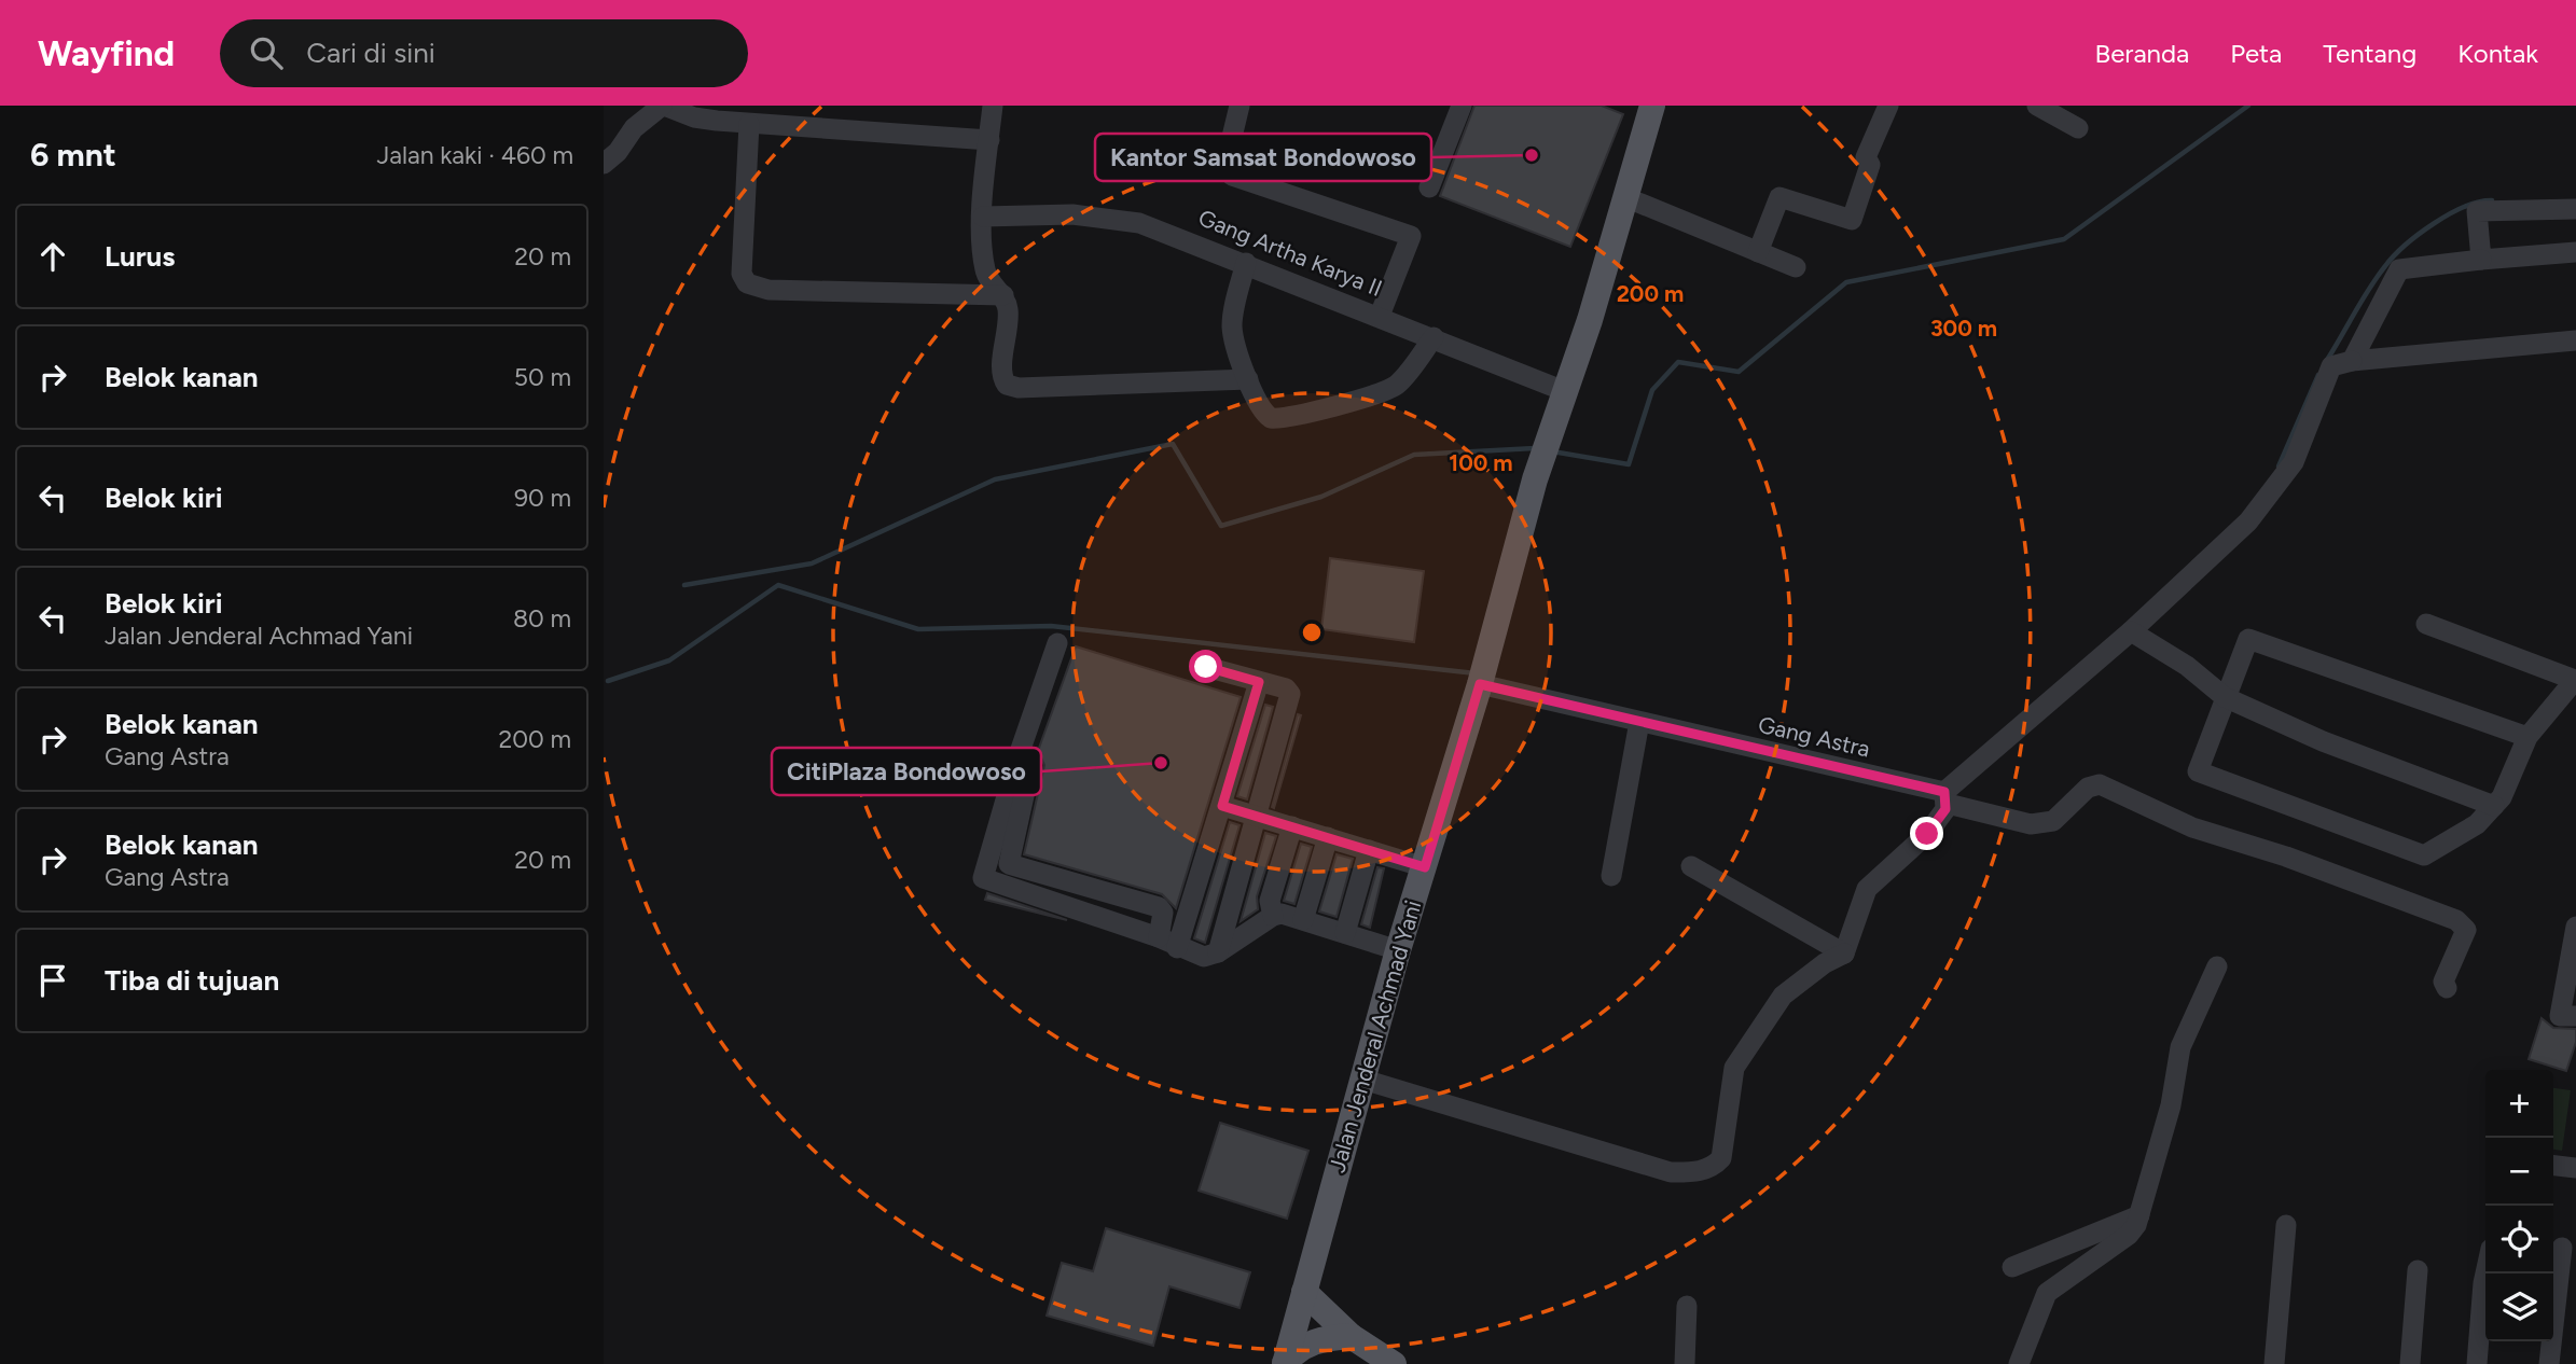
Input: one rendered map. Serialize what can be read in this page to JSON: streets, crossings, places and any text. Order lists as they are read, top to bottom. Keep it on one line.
{"streets":{"main road":["Jalan Jenderal Achmad Yani"],"street":["Gang Artha Karya II","Gang Astra"]},"crossings":[["Gang Artha Karya II","Jalan Jenderal Achmad Yani"],["Gang Astra","Jalan Jenderal Achmad Yani"]],"places":["Kantor Samsat Bondowoso","CitiPlaza Bondowoso"],"page":{"header":"Wayfind","search":"Cari di sini","nav":["Beranda","Peta","Tentang","Kontak"],"heading":["6 mnt","Jalan kaki · 460 m"],"list":[["Lurus","20 m"],["Belok kanan","50 m"],["Belok kiri","90 m"],["Belok kiri","Jalan Jenderal Achmad Yani","80 m"],["Belok kanan","Gang Astra","200 m"],["Belok kanan","Gang Astra","20 m"],"Tiba di tujuan"],"map_buttons":["+","−"]},"rings":["200 m","300 m","100 m"]}
